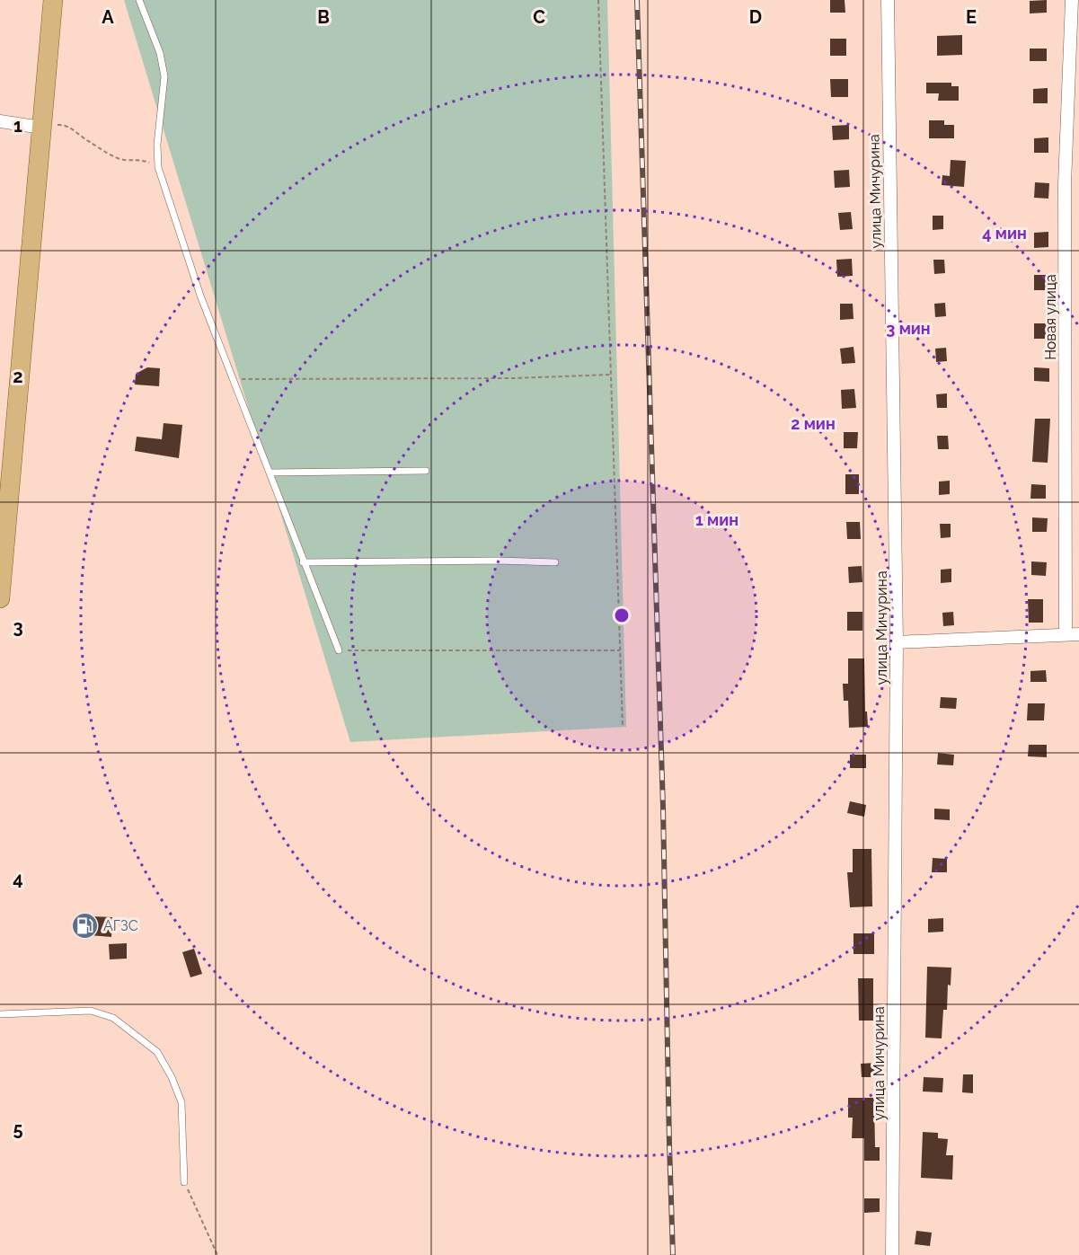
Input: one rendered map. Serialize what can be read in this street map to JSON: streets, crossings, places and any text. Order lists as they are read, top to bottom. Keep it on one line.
{"streets":{"street":["улица Мичурина","Новая улица"]},"places":{"fuel station":["АГЗС"]},"grid":{"columns":["A","B","C","D","E"],"rows":["1","2","3","4","5"]},"rings":["4 мин","3 мин","2 мин","1 мин"]}
